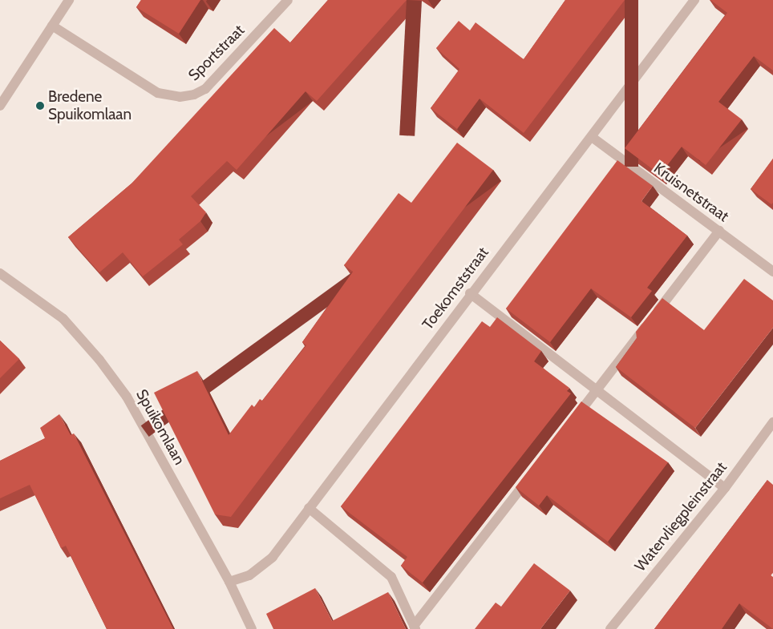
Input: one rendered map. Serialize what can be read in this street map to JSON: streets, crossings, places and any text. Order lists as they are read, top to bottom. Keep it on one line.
{"streets":{"street":["Sportstraat","Kruisnetstraat","Toekomststraat","Spuikomlaan","Watervliegpleinstraat"]},"crossings":[["Kruisnetstraat","Toekomststraat"],["Toekomststraat","Spuikomlaan"]],"places":["Bredene Spuikomlaan"]}
